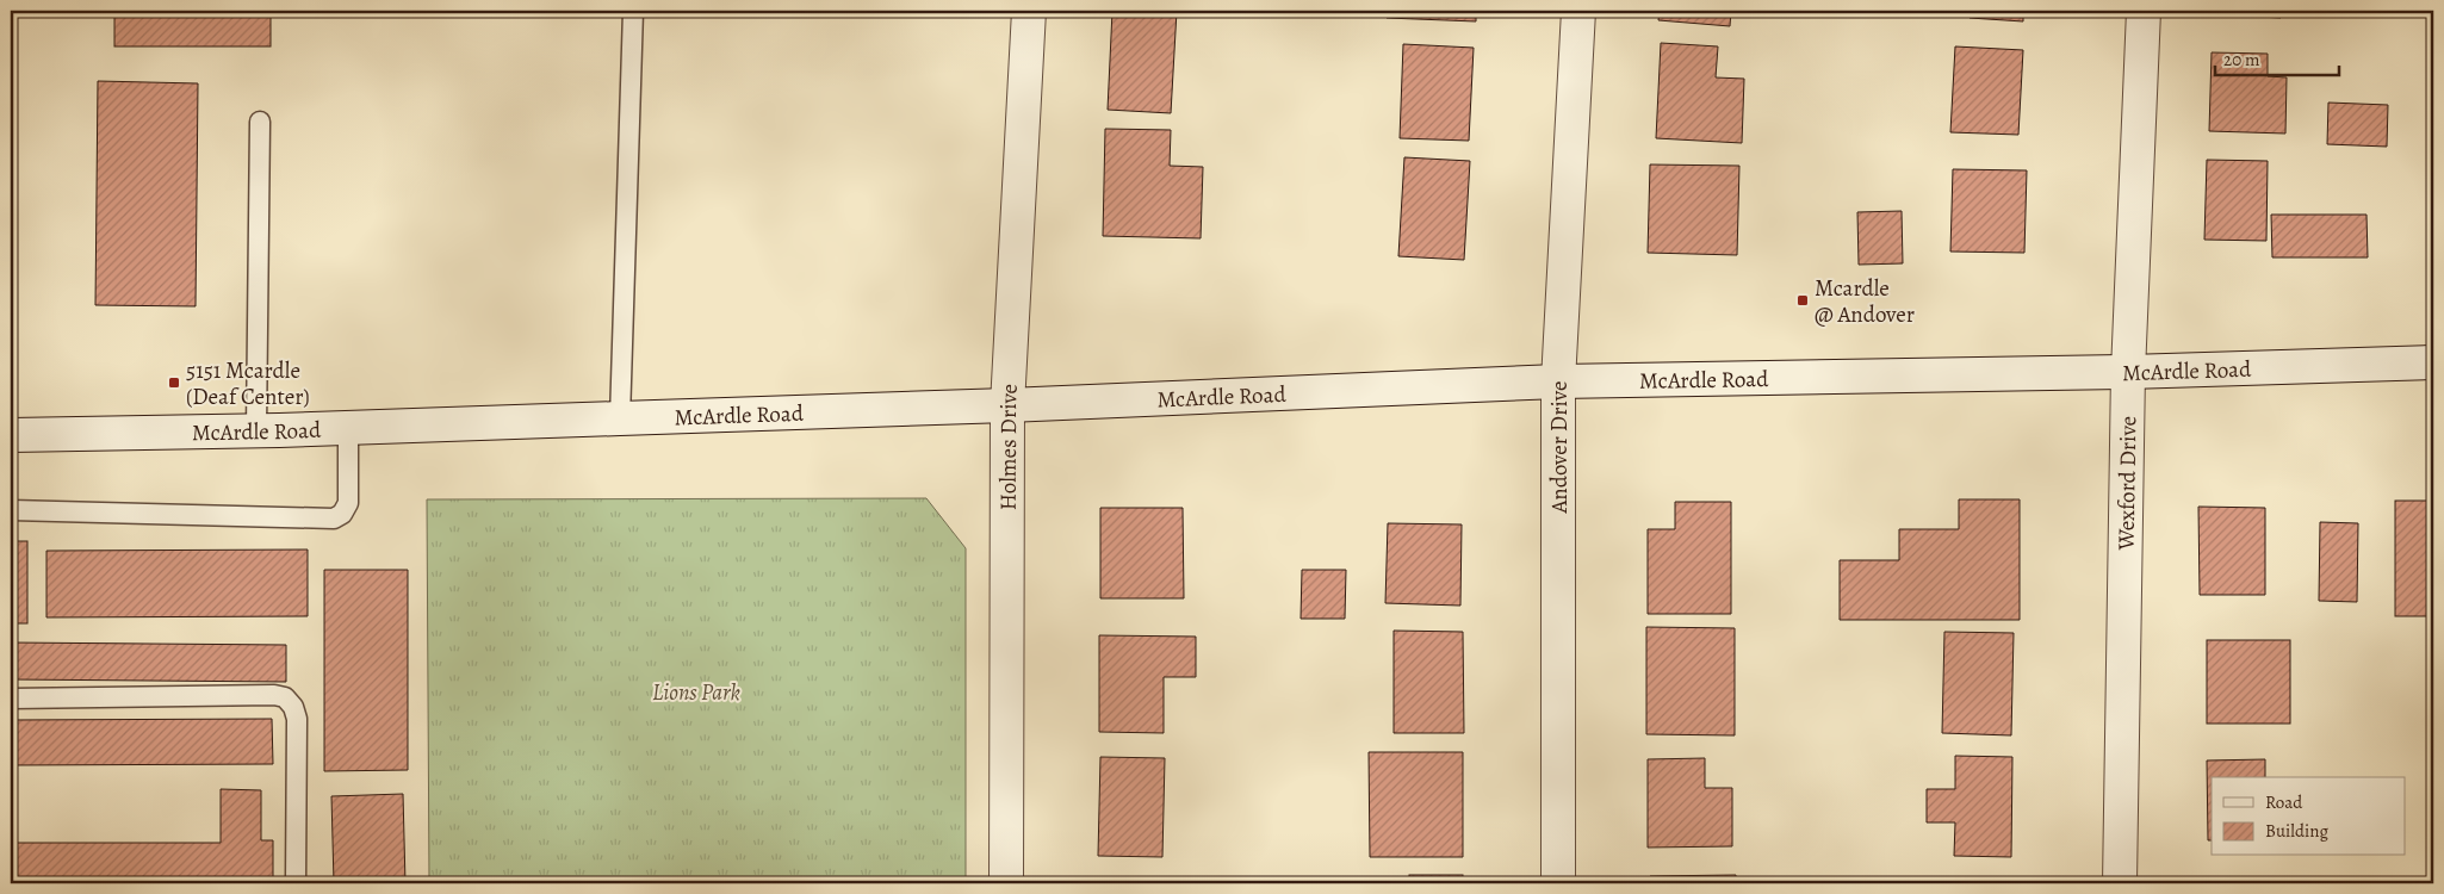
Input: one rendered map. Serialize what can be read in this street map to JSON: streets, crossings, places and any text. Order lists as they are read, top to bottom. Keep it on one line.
{"streets":{"street":["McArdle Road","Holmes Drive","Andover Drive","Wexford Drive"]},"crossings":[["McArdle Road","Holmes Drive"],["McArdle Road","Andover Drive"],["McArdle Road","Wexford Drive"]],"parks":["Lions Park"],"places":{"transit":["Mcardle @ Andover","5151 Mcardle (Deaf Center)"]},"legend":["Road","Building"],"scale_bar":"20 m"}
